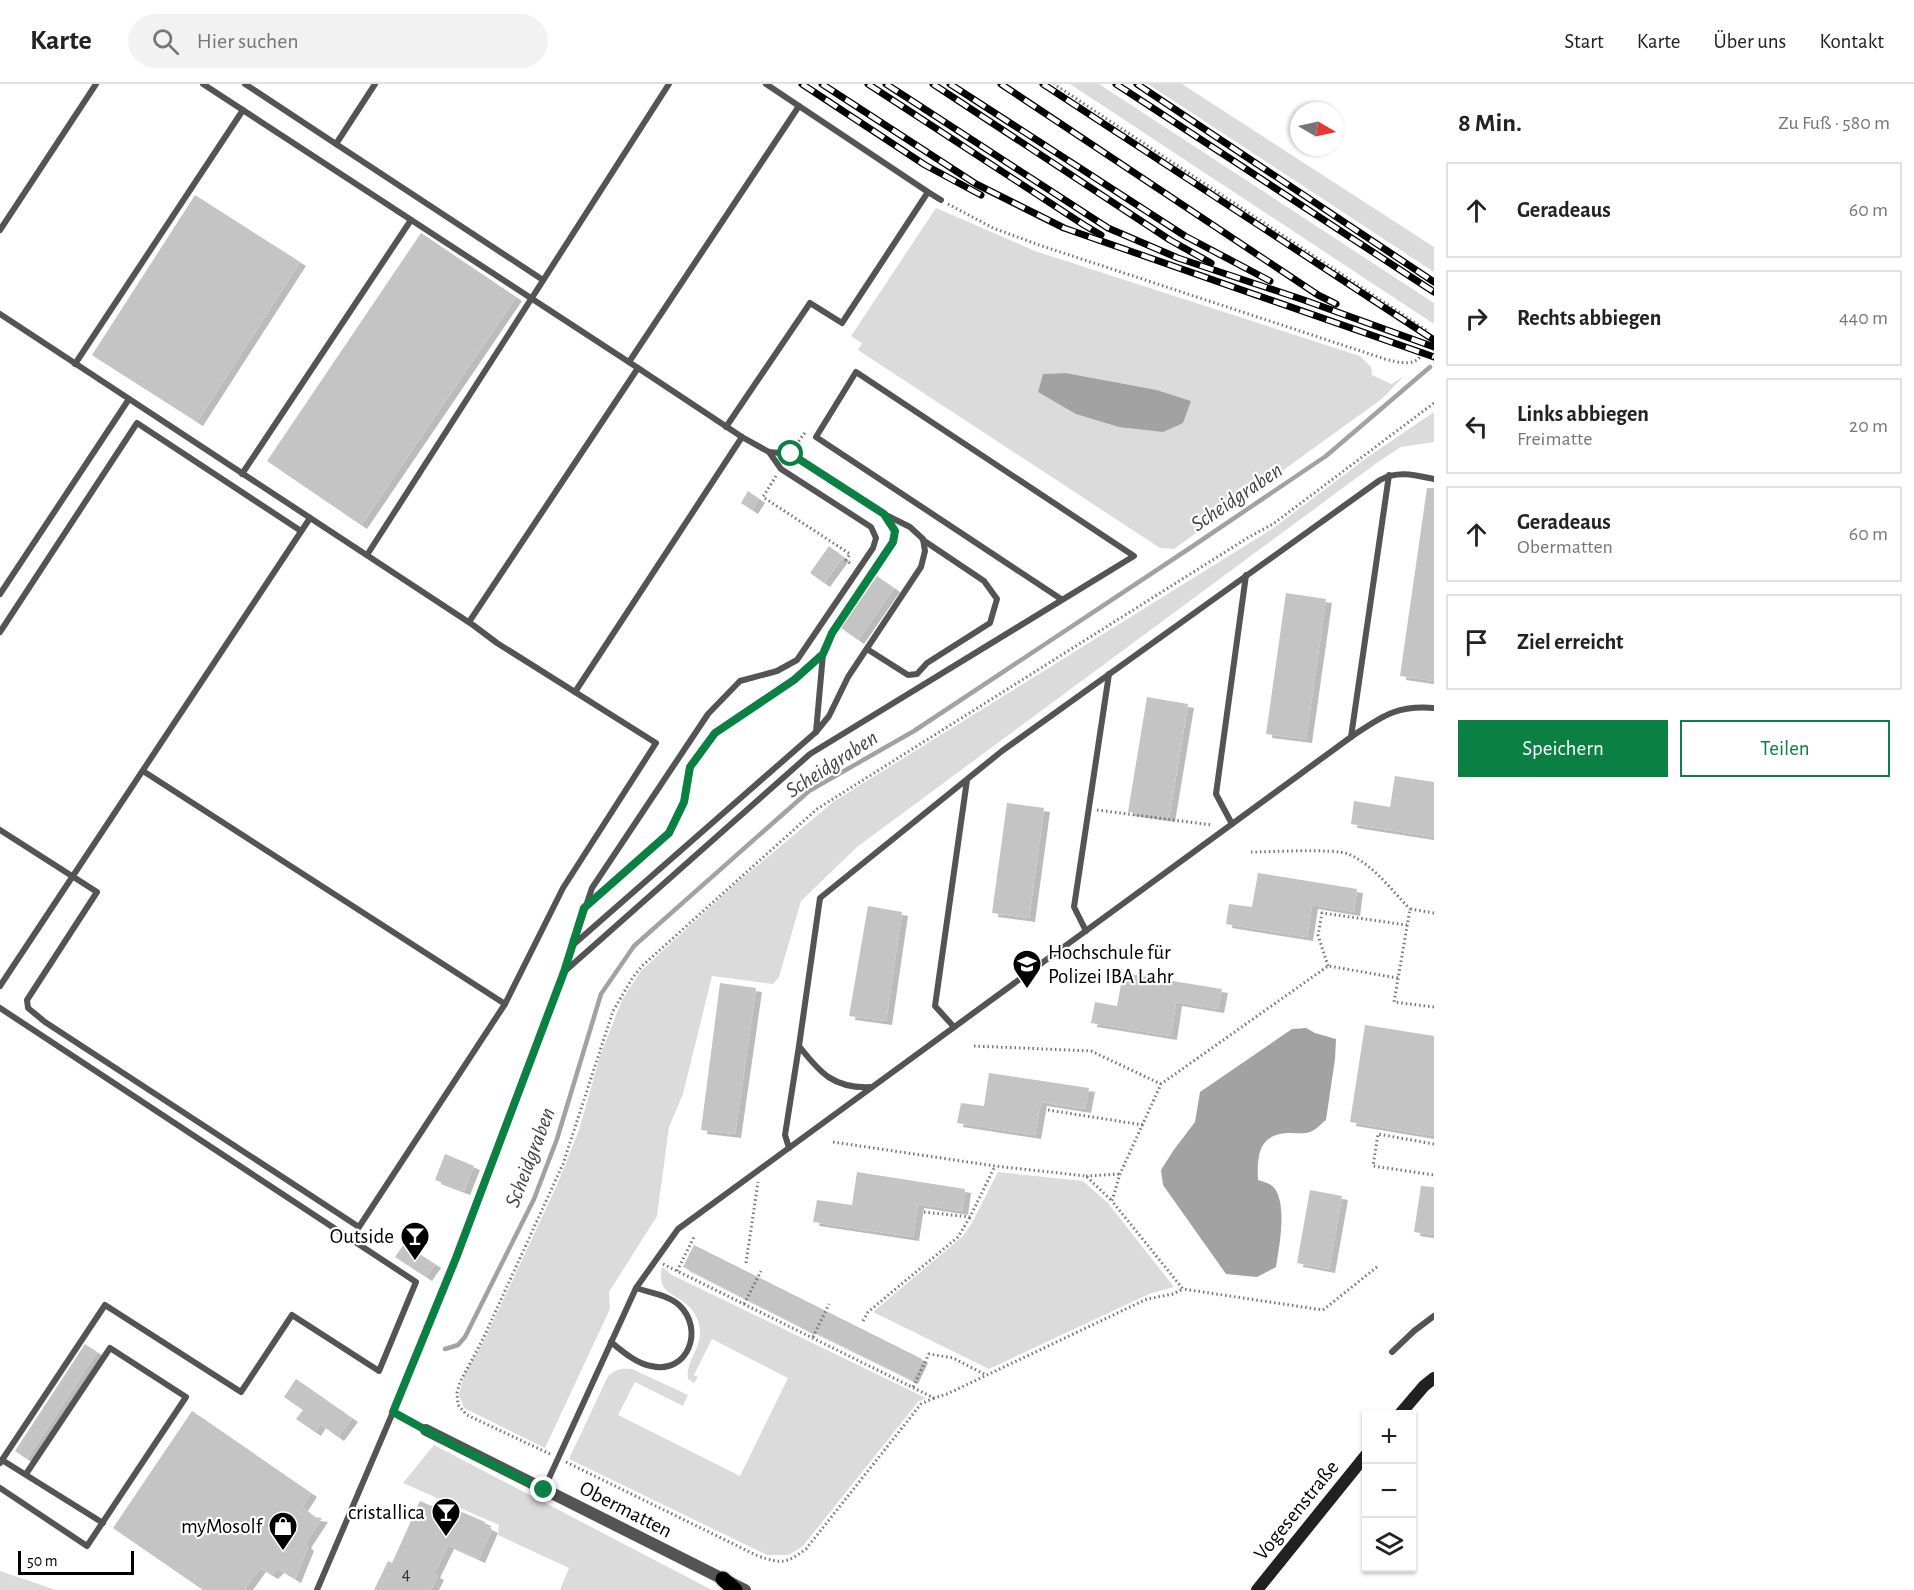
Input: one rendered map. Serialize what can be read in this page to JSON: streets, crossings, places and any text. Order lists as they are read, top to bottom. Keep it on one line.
{"streets":{"street":["Obermatten","Vogesenstraße"]},"water":["Scheidgraben"],"places":{"school or university":["Hochschule für Polizei IBA Lahr"],"bar":["Outside","cristallica"],"shop":["myMosolf"]},"house_numbers":["4"],"scale_bar":"50 m","north":"right","page":{"header":"Karte","search":"Hier suchen","nav":["Start","Karte","Über uns","Kontakt"],"heading":["8 Min.","Zu Fuß · 580 m"],"list":[["Geradeaus","60 m"],["Rechts abbiegen","440 m"],["Links abbiegen","Freimatte","20 m"],["Geradeaus","Obermatten","60 m"],"Ziel erreicht"],"buttons":["Speichern","Teilen"],"map_buttons":["+","−"],"scale":"50 m"}}
